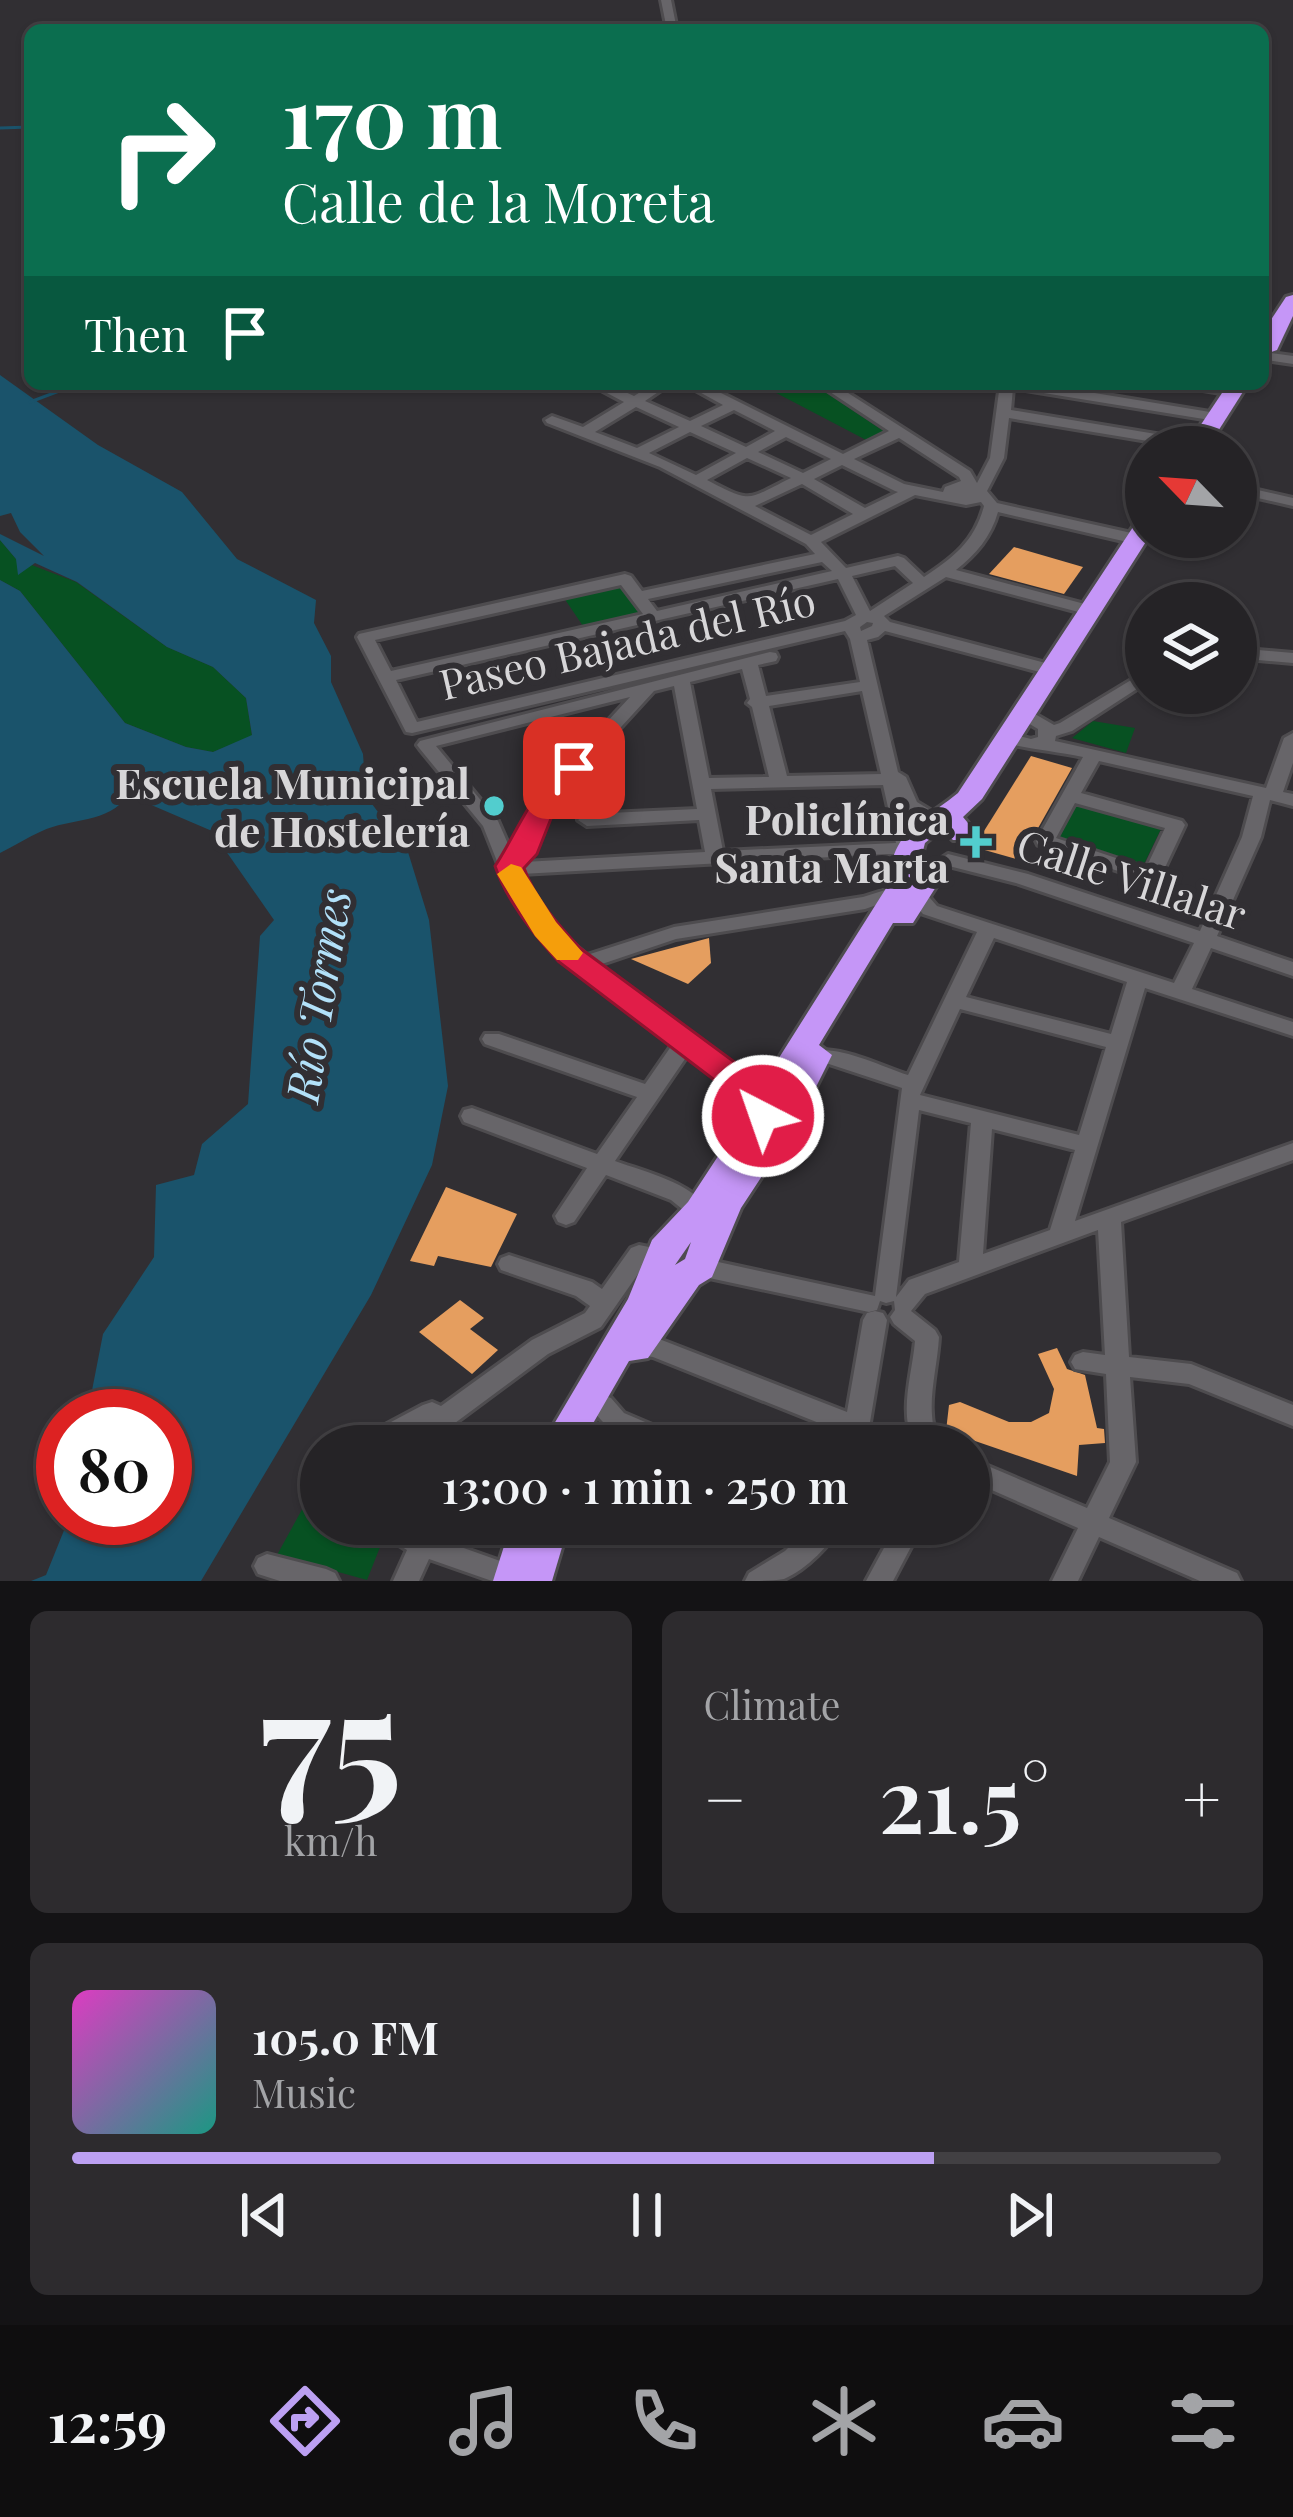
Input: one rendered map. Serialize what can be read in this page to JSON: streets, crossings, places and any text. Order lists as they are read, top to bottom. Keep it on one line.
{"streets":{"street":["Paseo Bajada del Río","Calle Villalar"]},"water":["Río Tormes"],"places":{"other":["Escuela Municipal de Hostelería"],"health":["Policlínica Santa Marta"]},"north":"top left","page":{"turn":["170 m","Calle de la Moreta"],"then":"Then","limit":"80","trip":"13:00 · 1 min · 250 m","tile":[["75","km/h"],"Climate"],"heat":["−","21.5°","+"],"song":["105.0 FM","Music"],"tabs":"12:59"}}
